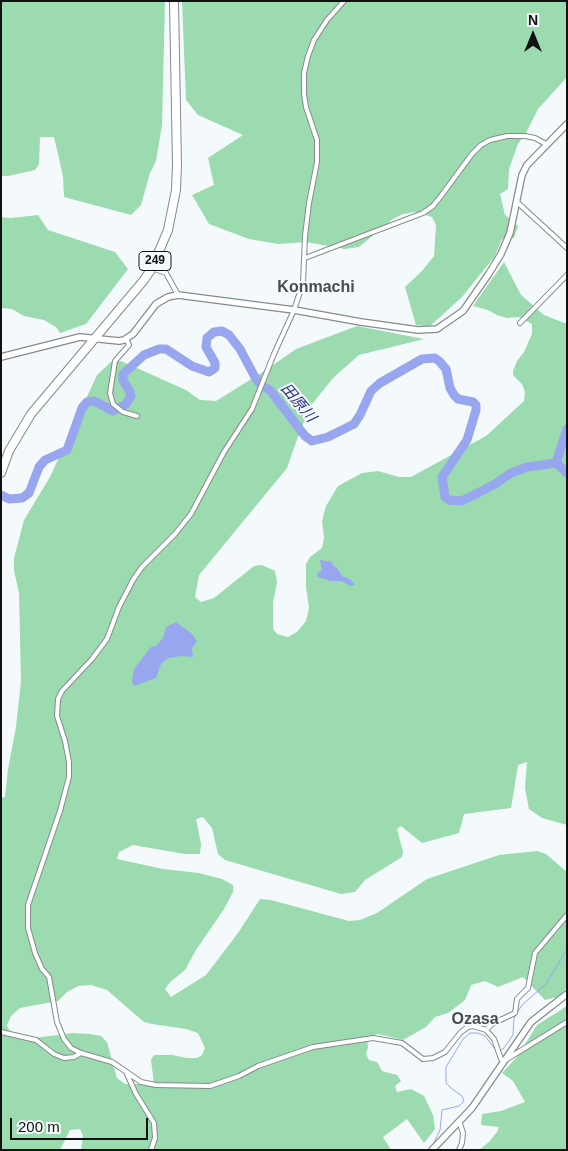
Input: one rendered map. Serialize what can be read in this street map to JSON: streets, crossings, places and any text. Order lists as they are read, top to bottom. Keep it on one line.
{"streets":{"highway":["249"]},"districts":["Konmachi","Ozasa"],"water":["田原川"],"scale_bar":"200 m","north":"top"}
